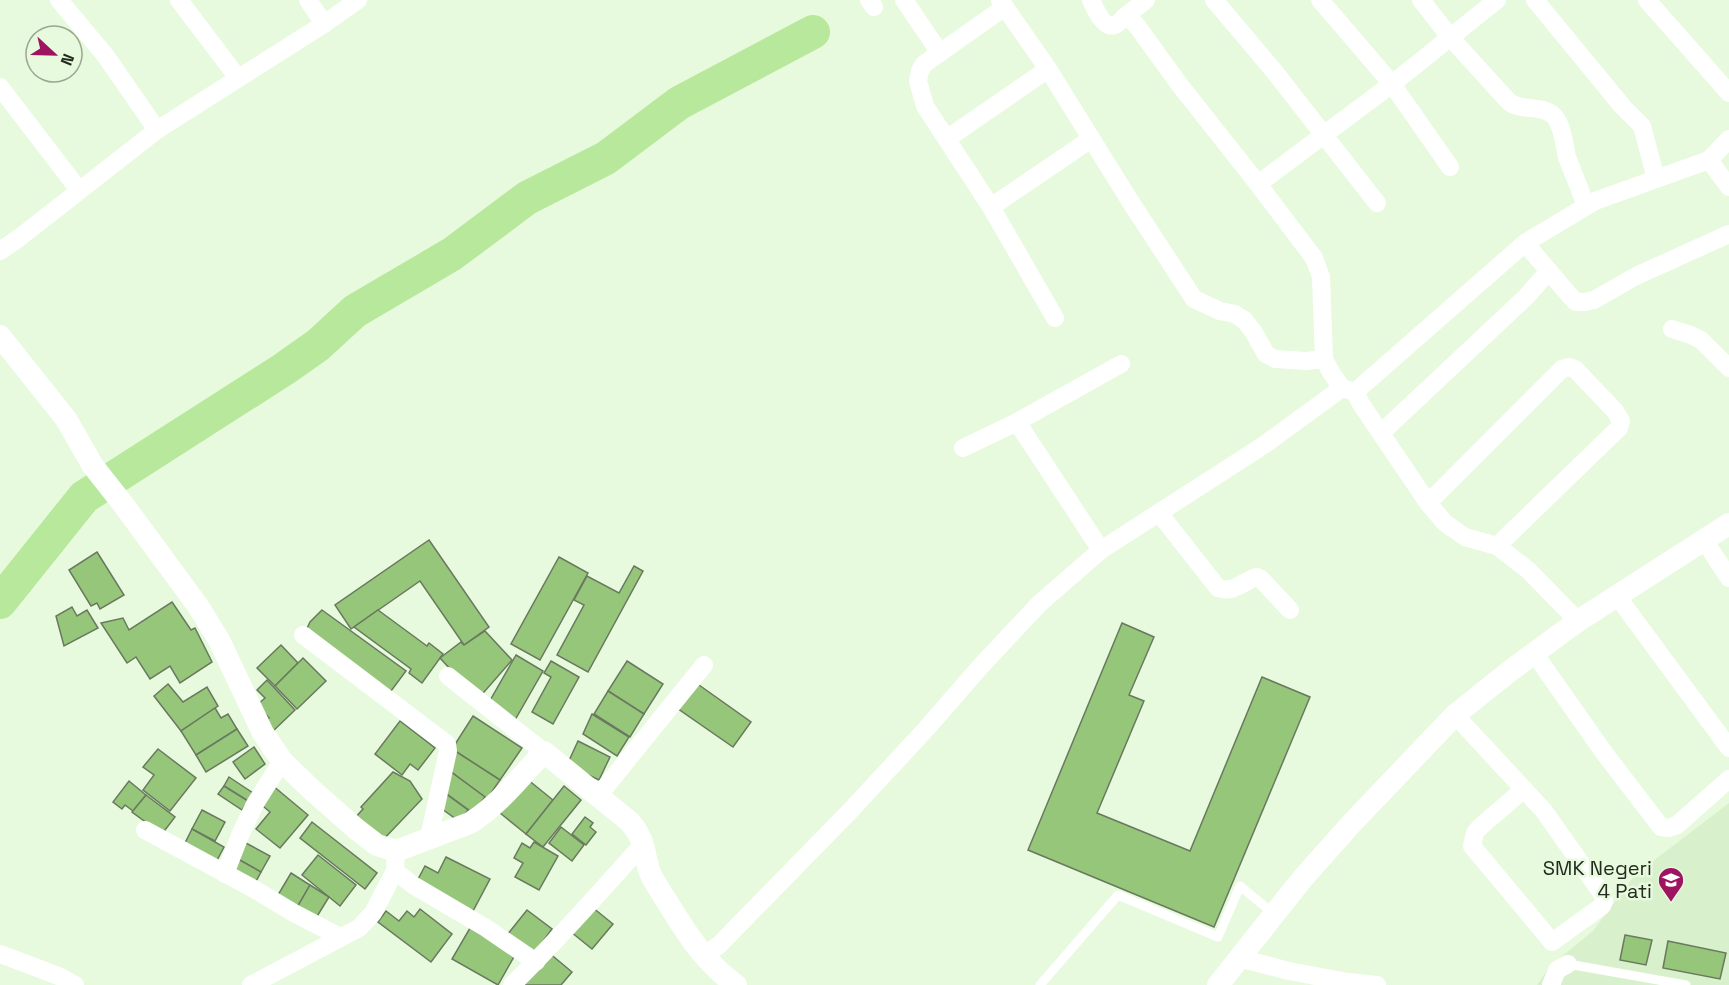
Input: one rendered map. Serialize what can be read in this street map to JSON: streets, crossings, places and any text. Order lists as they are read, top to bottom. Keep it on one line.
{"places":{"school or university":["SMK Negeri 4 Pati"]},"north":"right"}
